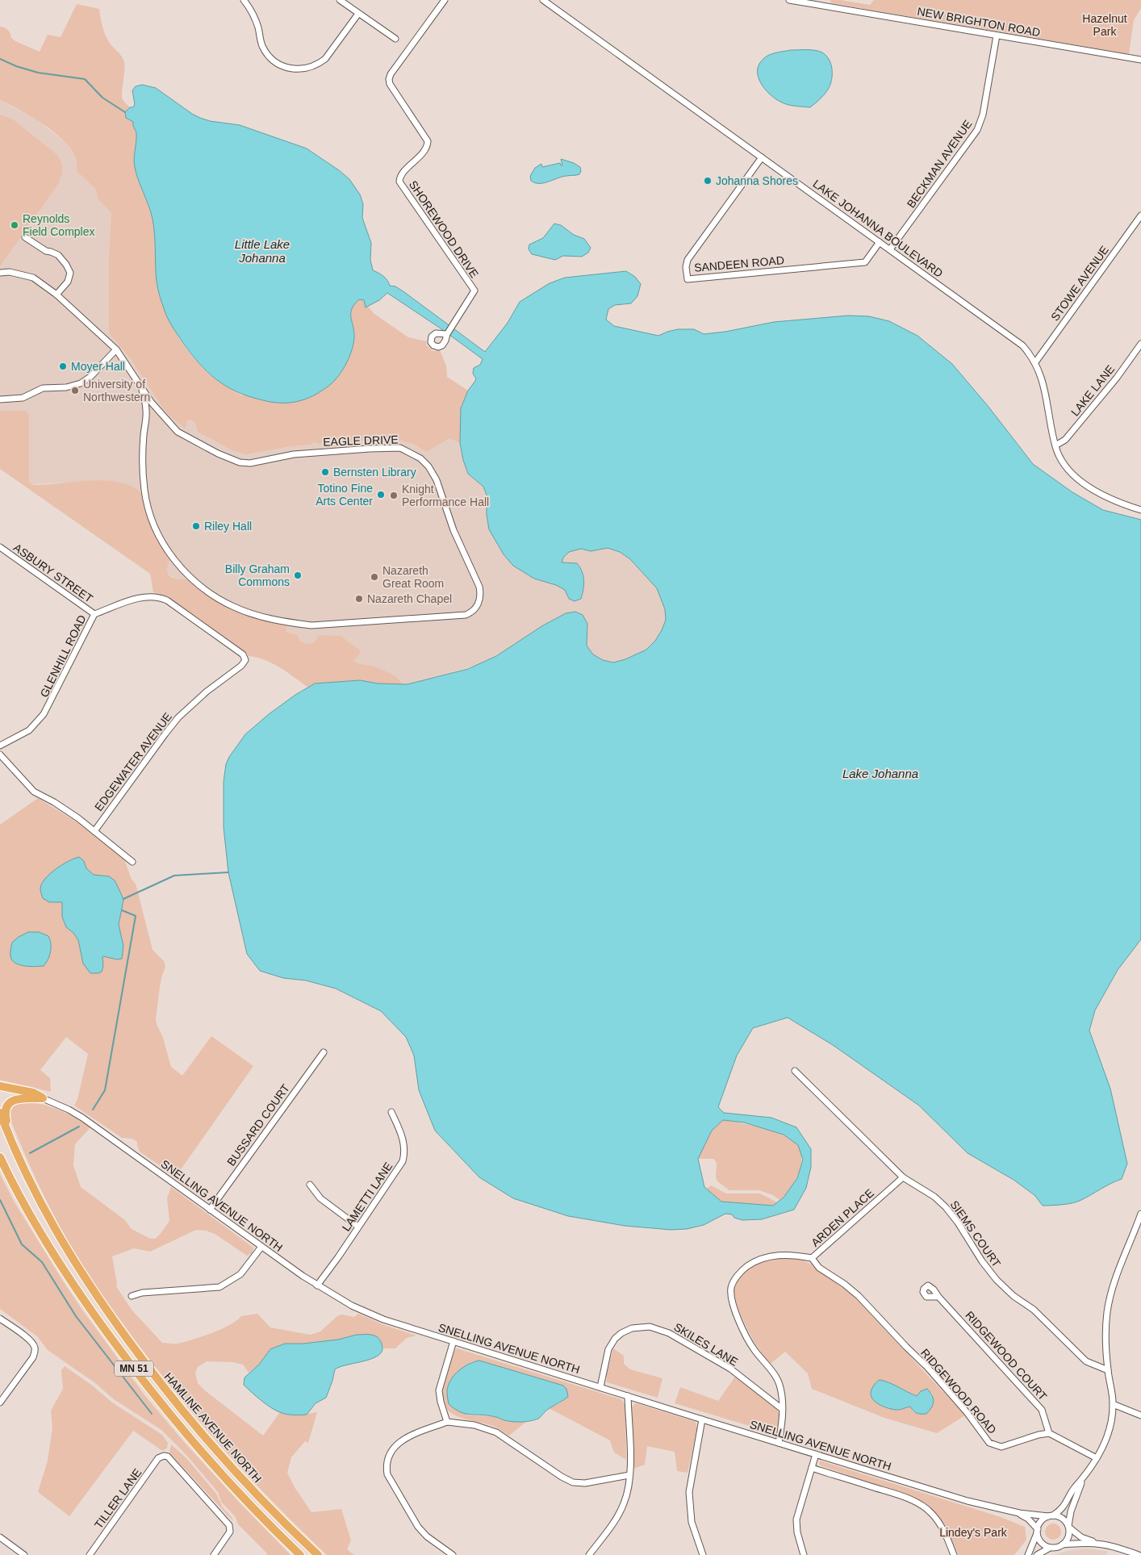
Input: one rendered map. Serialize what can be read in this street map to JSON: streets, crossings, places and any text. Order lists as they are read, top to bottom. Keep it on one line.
{"streets":{"highway":["MN 51","HAMLINE AVENUE NORTH"],"street":["NEW BRIGHTON ROAD","BECKMAN AVENUE","LAKE JOHANNA BOULEVARD","SHOREWOOD DRIVE","SANDEEN ROAD","STOWE AVENUE","LAKE LANE","EAGLE DRIVE","ASBURY STREET","GLENHILL ROAD","EDGEWATER AVENUE","BUSSARD COURT","LAMETTI LANE","SNELLING AVENUE NORTH","ARDEN PLACE","SIEMS COURT","SKILES LANE","RIDGEWOOD COURT","RIDGEWOOD ROAD","TILLER LANE"]},"crossings":[["NEW BRIGHTON ROAD","BECKMAN AVENUE"],["BECKMAN AVENUE","LAKE JOHANNA BOULEVARD"],["LAKE JOHANNA BOULEVARD","SANDEEN ROAD"],["LAKE JOHANNA BOULEVARD","STOWE AVENUE"],["LAKE JOHANNA BOULEVARD","LAKE LANE"],["ASBURY STREET","GLENHILL ROAD"],["GLENHILL ROAD","EDGEWATER AVENUE"],["BUSSARD COURT","SNELLING AVENUE NORTH"],["LAMETTI LANE","SNELLING AVENUE NORTH"],["SNELLING AVENUE NORTH","ARDEN PLACE"],["SNELLING AVENUE NORTH","SKILES LANE"],["ARDEN PLACE","SIEMS COURT"],["ARDEN PLACE","SKILES LANE"],["ARDEN PLACE","RIDGEWOOD ROAD"],["RIDGEWOOD COURT","RIDGEWOOD ROAD"]],"water":["Little Lake Johanna","Lake Johanna"],"parks":["Hazelnut Park","Lindey's Park"],"places":["Johanna Shores","Reynolds Field Complex","Moyer Hall","University of Northwestern","Bernsten Library","Totino Fine Arts Center","Knight Performance Hall","Riley Hall","Billy Graham Commons","Nazareth Great Room","Nazareth Chapel"]}
